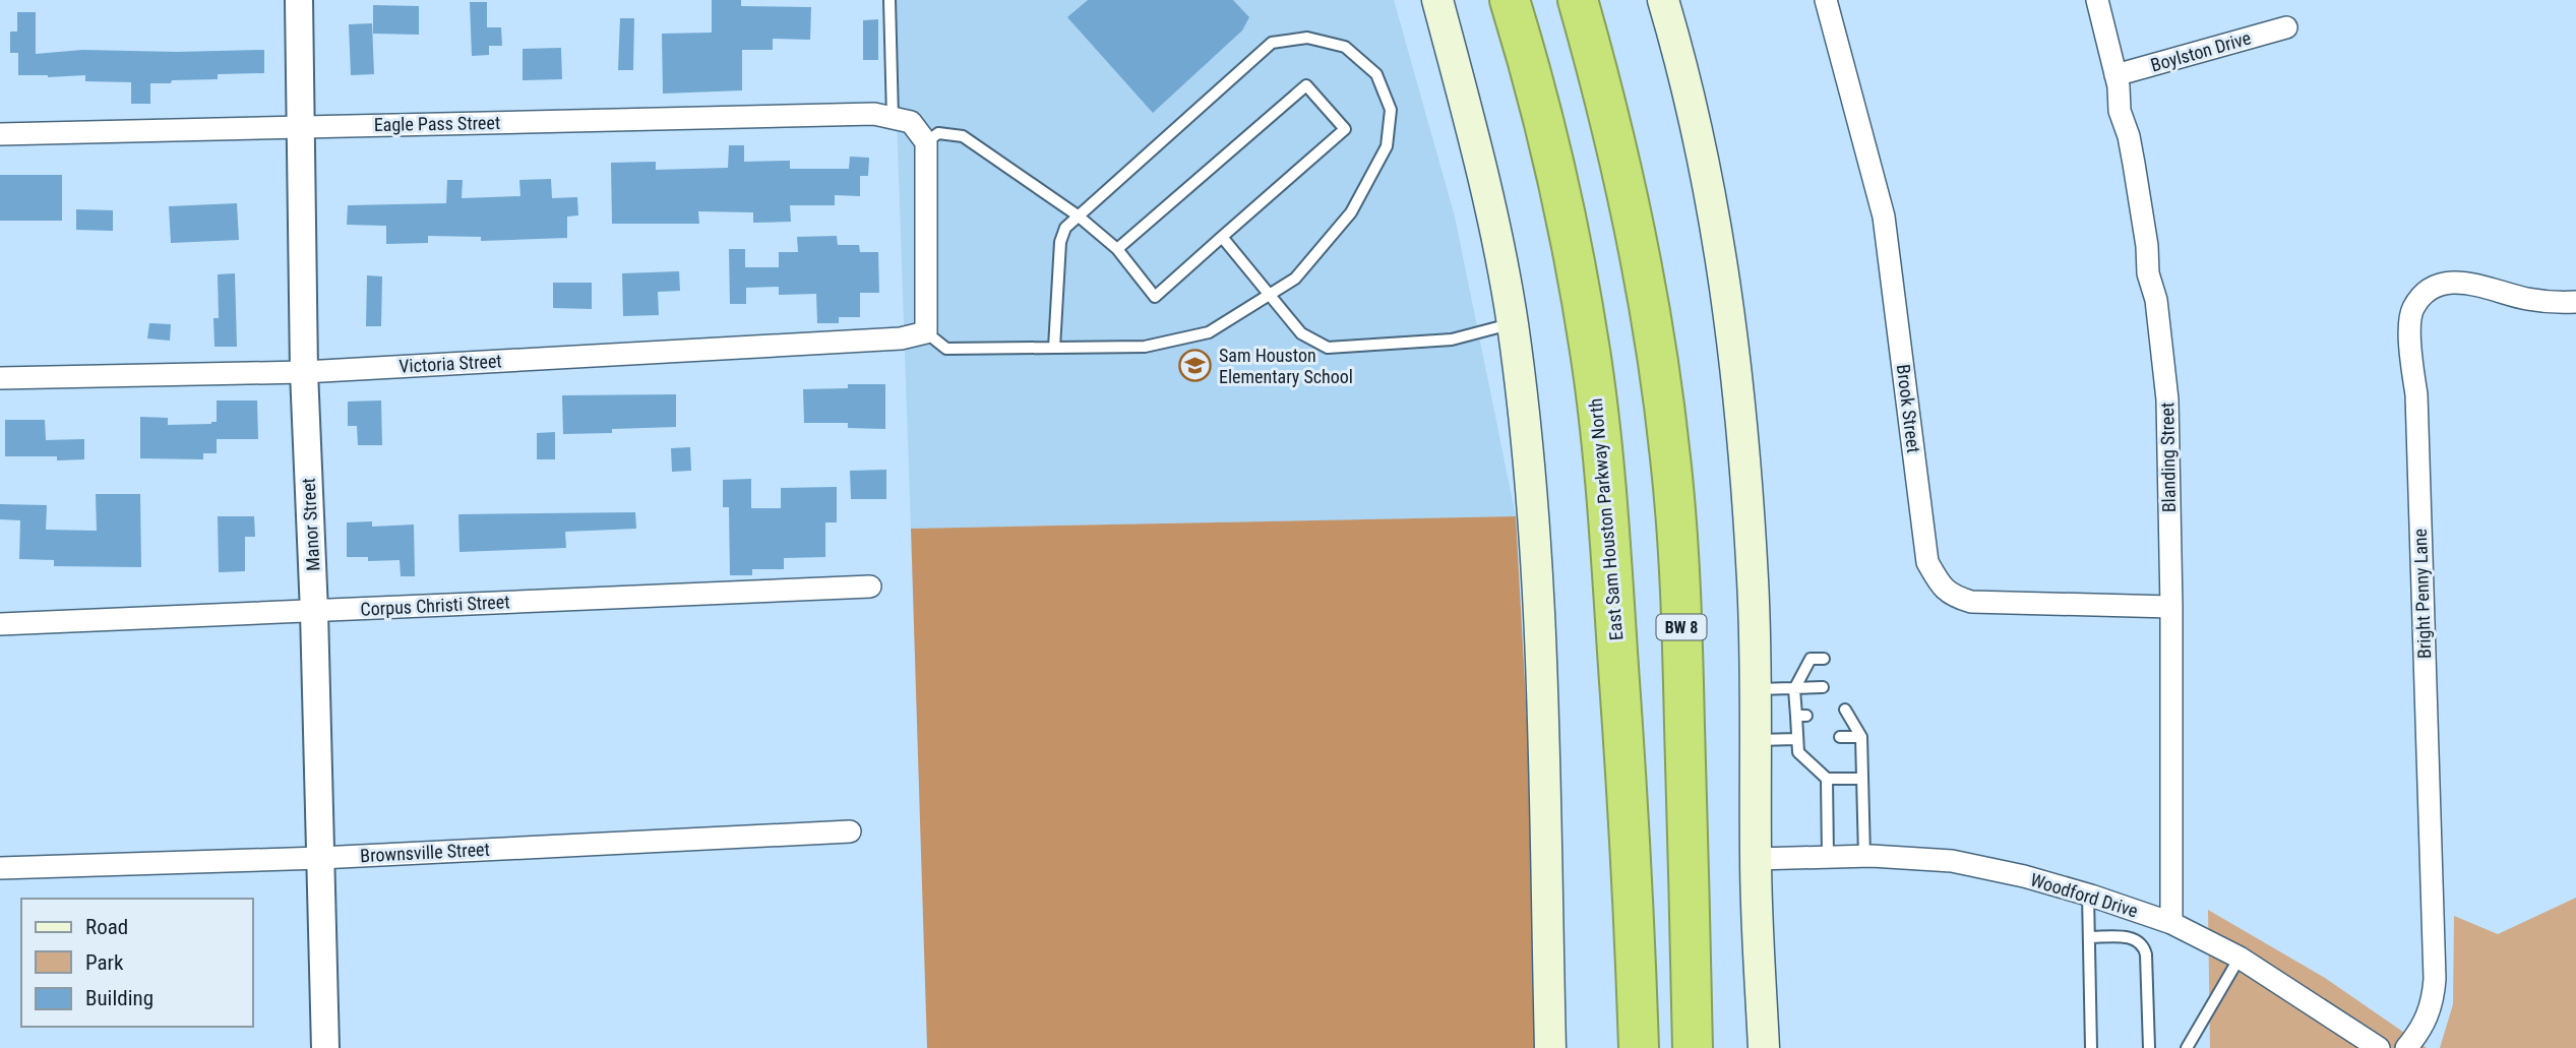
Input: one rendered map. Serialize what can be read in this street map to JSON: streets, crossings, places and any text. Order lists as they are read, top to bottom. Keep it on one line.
{"streets":{"highway":["East Sam Houston Parkway North","BW 8"],"street":["Boylston Drive","Eagle Pass Street","Victoria Street","Brook Street","Blanding Street","Manor Street","Bright Penny Lane","Corpus Christi Street","Brownsville Street","Woodford Drive"]},"crossings":[["Boylston Drive","Blanding Street"],["Eagle Pass Street","Manor Street"],["Victoria Street","Manor Street"],["Brook Street","Blanding Street"],["Blanding Street","Woodford Drive"],["Manor Street","Corpus Christi Street"],["Manor Street","Brownsville Street"]],"places":{"school or university":["Sam Houston Elementary School"]},"legend":["Road","Park","Building"]}
